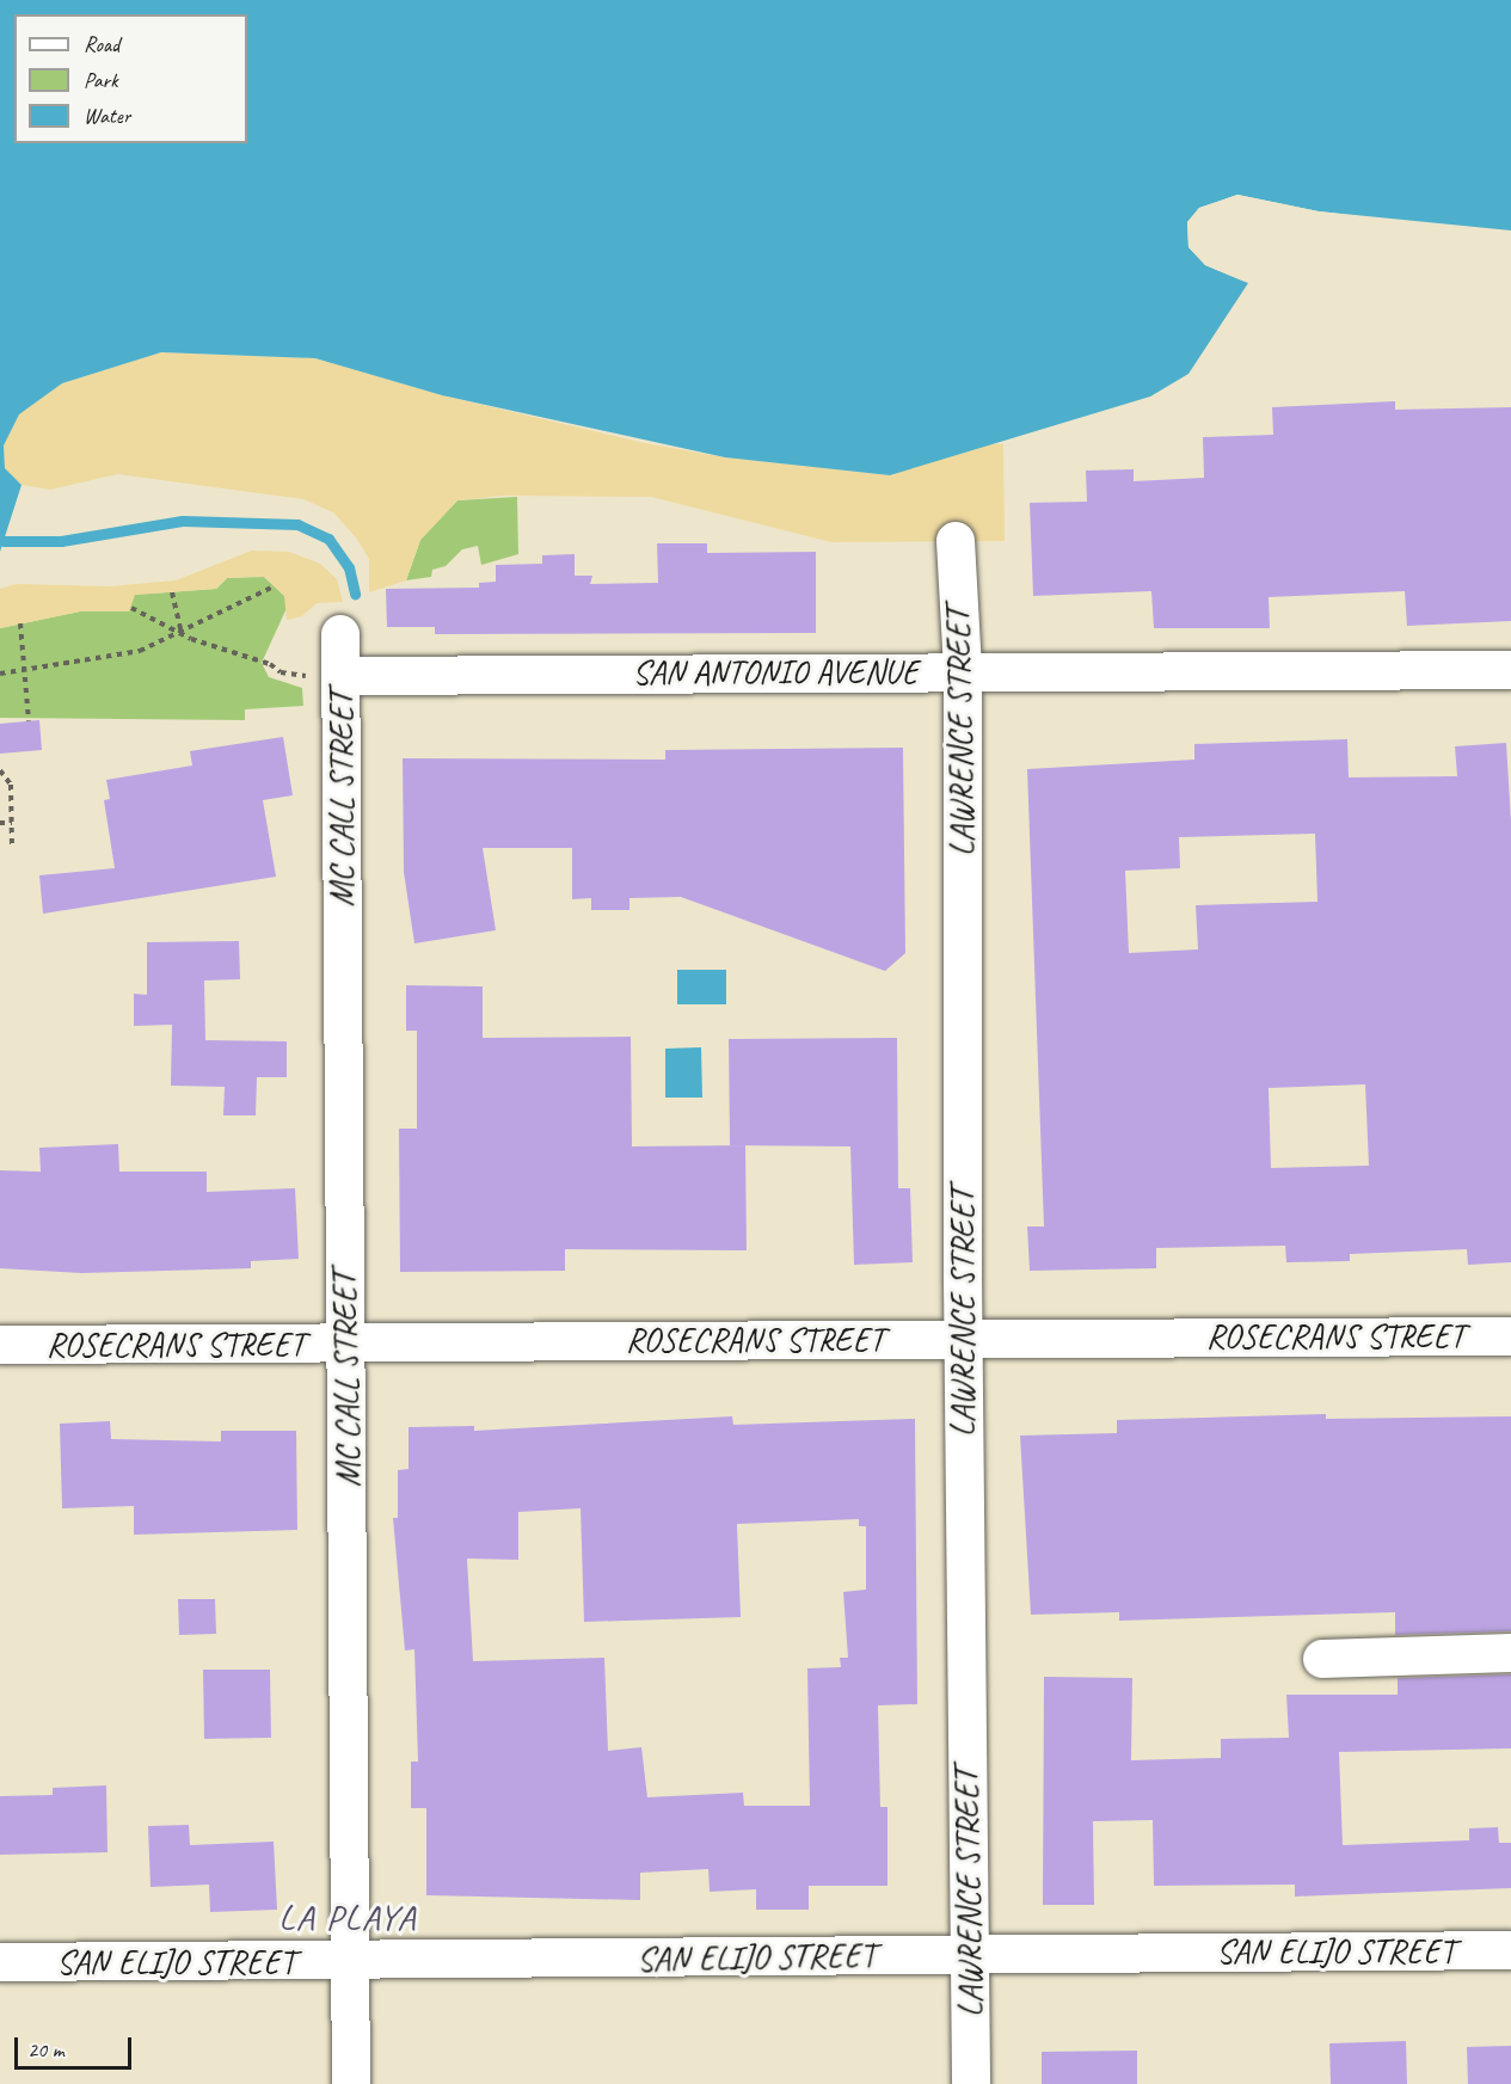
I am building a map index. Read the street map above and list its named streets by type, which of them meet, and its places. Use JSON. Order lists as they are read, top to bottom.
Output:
{
  "streets": {
    "street": [
      "SAN ANTONIO AVENUE",
      "LAWRENCE STREET",
      "MC CALL STREET",
      "ROSECRANS STREET",
      "SAN ELIJO STREET"
    ]
  },
  "crossings": [
    ["SAN ANTONIO AVENUE", "LAWRENCE STREET"],
    ["SAN ANTONIO AVENUE", "MC CALL STREET"],
    ["LAWRENCE STREET", "ROSECRANS STREET"],
    ["LAWRENCE STREET", "SAN ELIJO STREET"],
    ["MC CALL STREET", "ROSECRANS STREET"],
    ["MC CALL STREET", "SAN ELIJO STREET"]
  ],
  "districts": ["LA PLAYA"],
  "legend": ["Road", "Park", "Water"],
  "scale_bar": "20 m"
}
